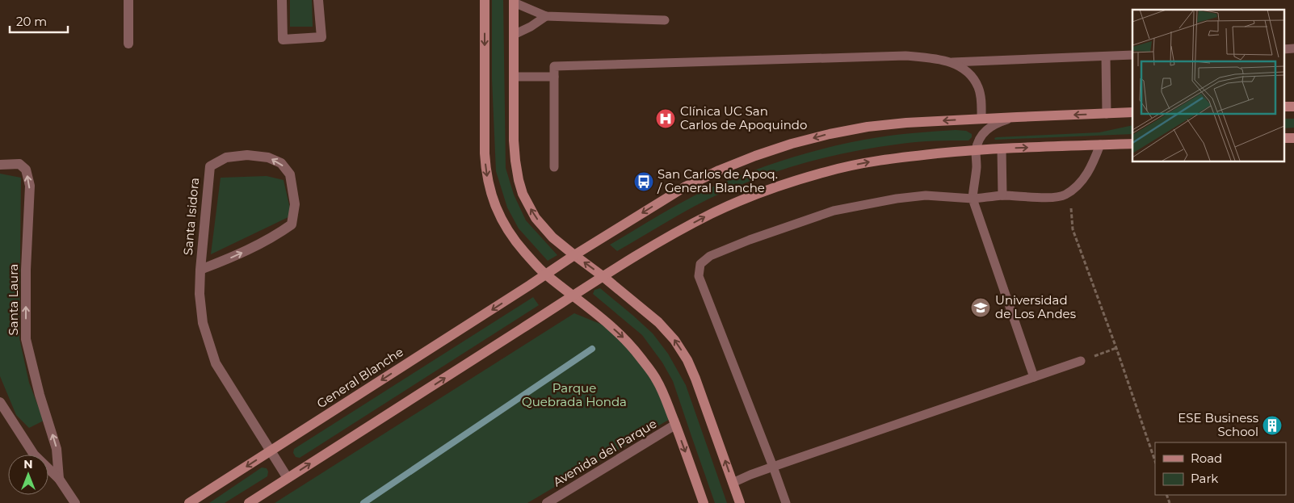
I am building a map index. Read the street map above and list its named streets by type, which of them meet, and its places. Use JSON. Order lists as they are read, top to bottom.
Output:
{
  "streets": {
    "main road": ["General Blanche"],
    "street": ["Santa Isidora", "Santa Laura", "Avenida del Parque"]
  },
  "crossings": [
    ["Santa Isidora", "General Blanche"]
  ],
  "one_way": ["Santa Laura"],
  "parks": ["Parque Quebrada Honda"],
  "places": {
    "hospital": ["Clínica UC San Carlos de Apoquindo"],
    "bus stop": ["San Carlos de Apoq. / General Blanche"],
    "school or university": ["Universidad de Los Andes"],
    "building": ["ESE Business School"]
  },
  "legend": ["Road", "Park"],
  "scale_bar": "20 m",
  "north": "top"
}
